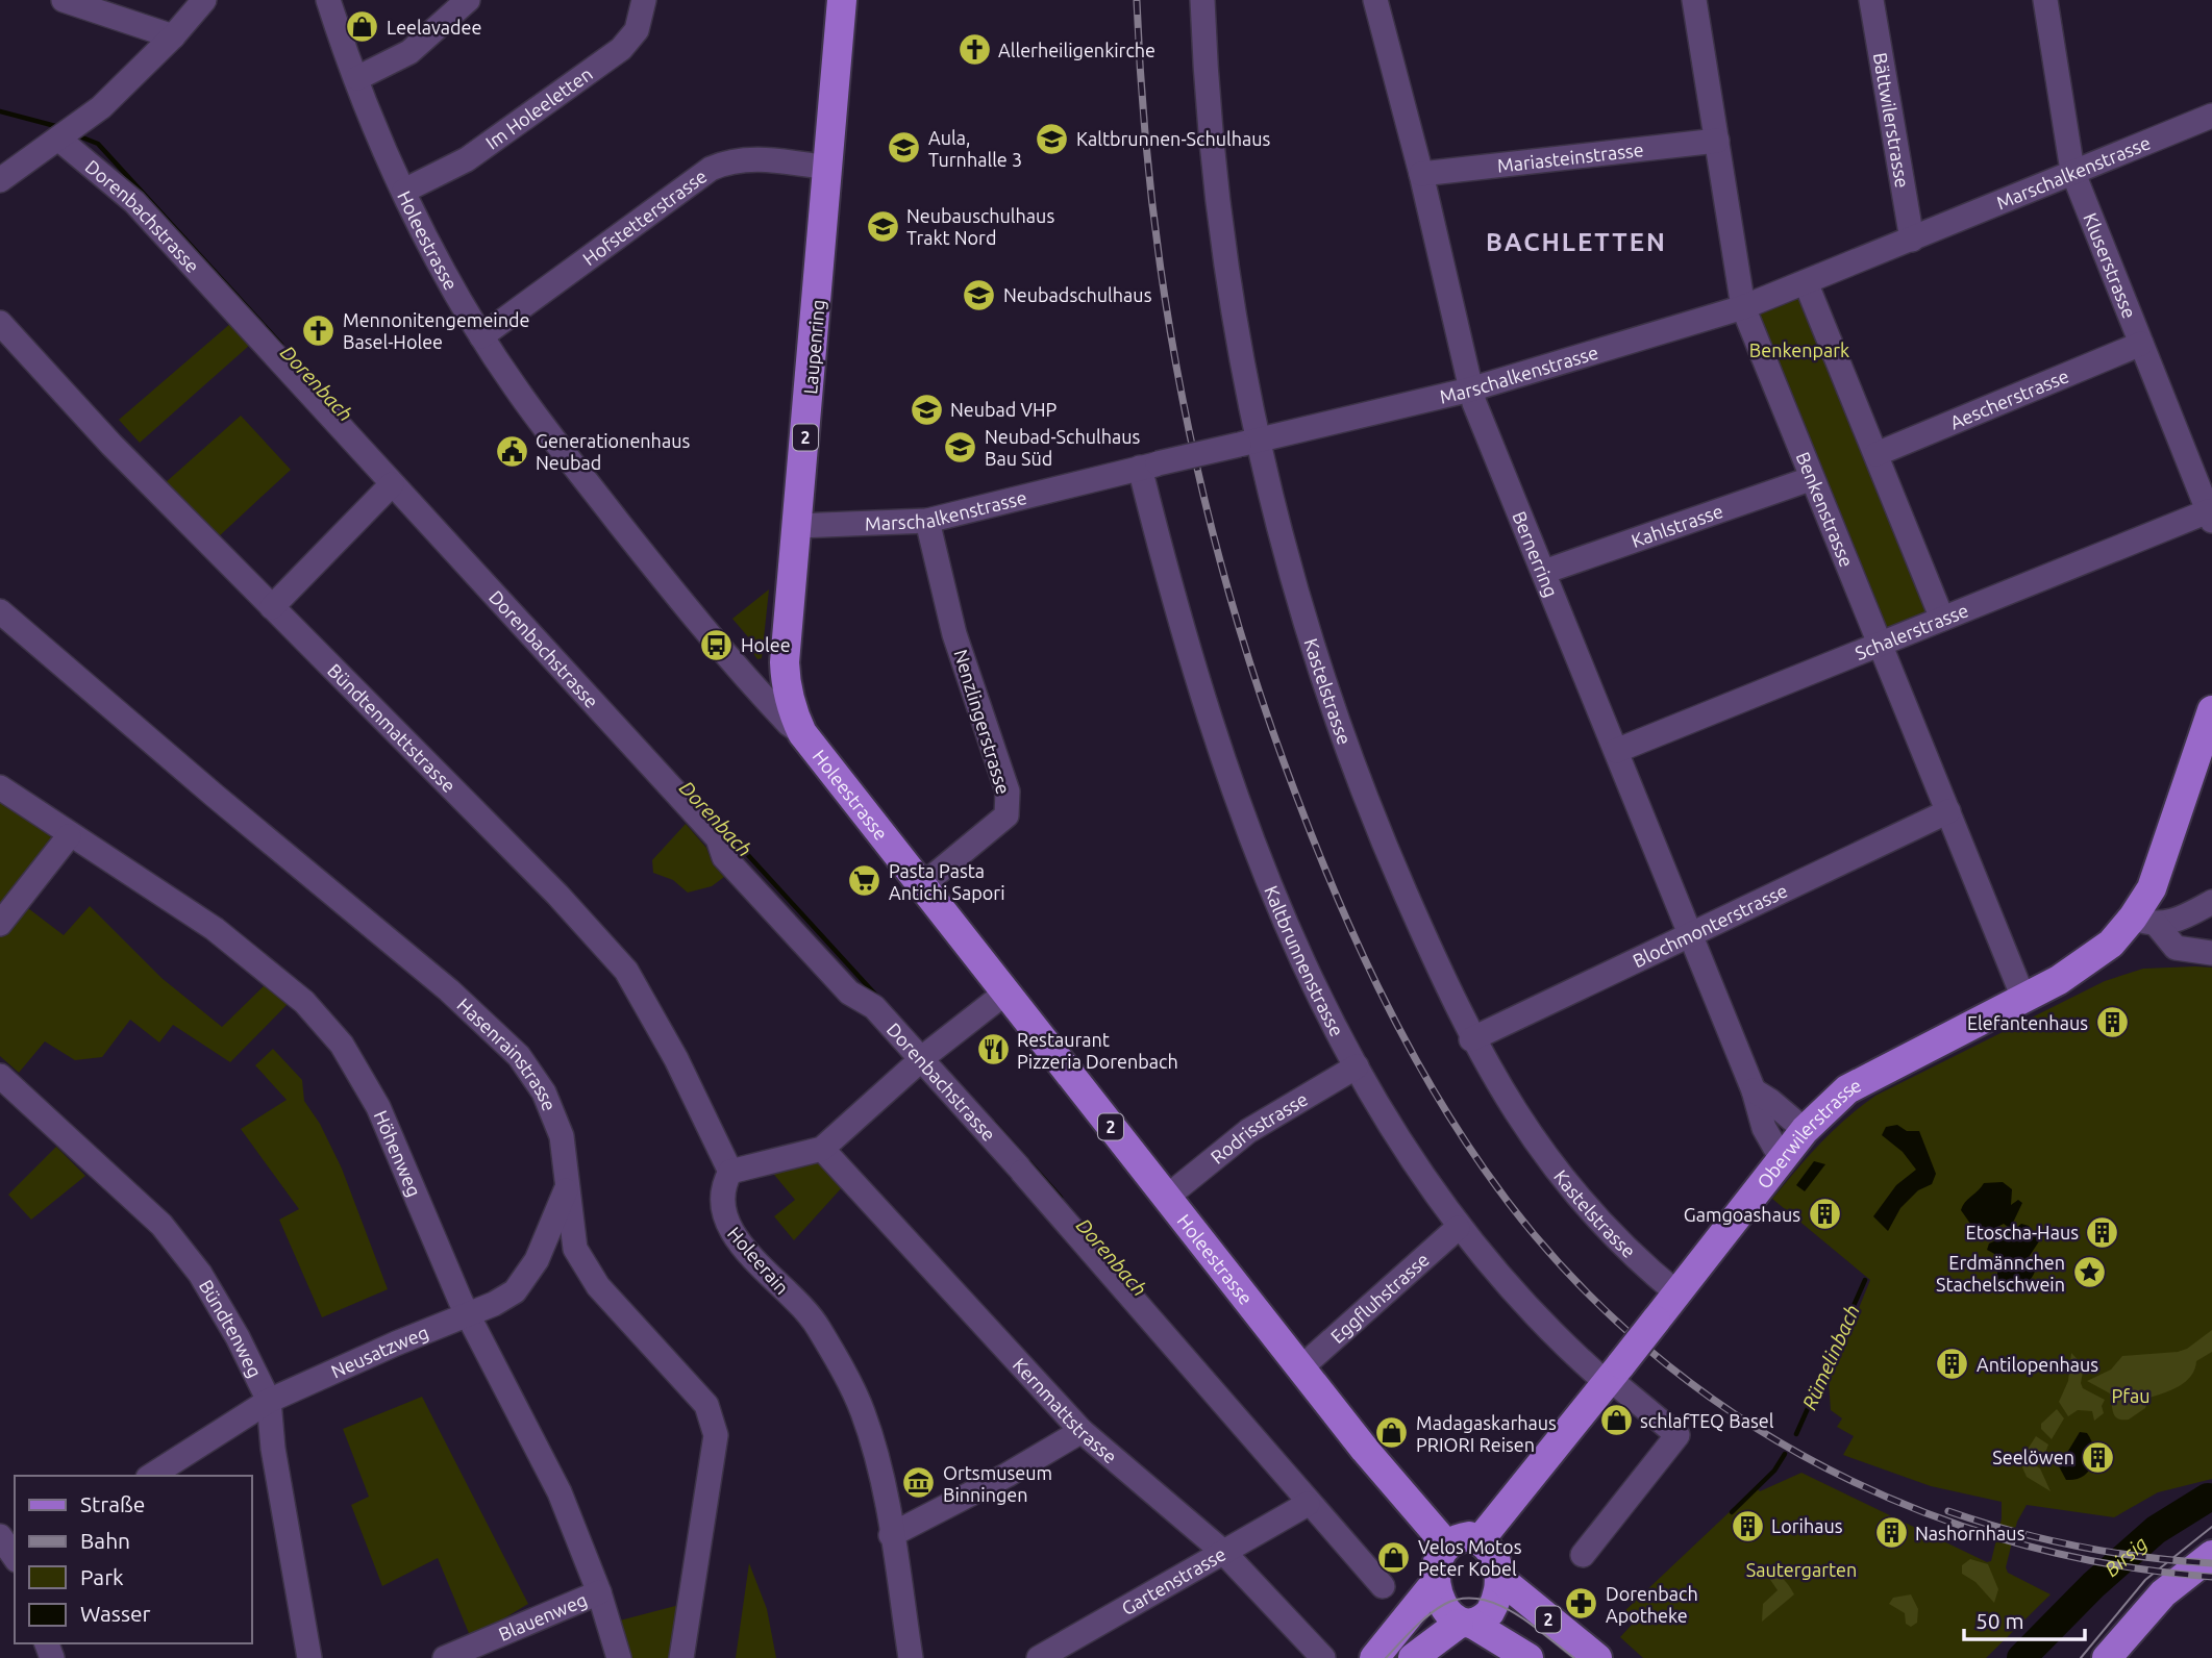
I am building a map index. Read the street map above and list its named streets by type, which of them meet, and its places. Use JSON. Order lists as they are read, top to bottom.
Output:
{
  "streets": {
    "main road": [
      "Holeestrasse",
      "Laupenring",
      "2",
      "Oberwilerstrasse"
    ],
    "street": [
      "Im Holeeletten",
      "Bättwilerstrasse",
      "Mariasteinstrasse",
      "Marschalkenstrasse",
      "Hofstetterstrasse",
      "Dorenbachstrasse",
      "Kluserstrasse",
      "Aescherstrasse",
      "Benkenstrasse",
      "Kahlstrasse",
      "Bernerring",
      "Schalerstrasse",
      "Kastelstrasse",
      "Nenzlingerstrasse",
      "Bündtenmattstrasse",
      "Blochmonterstrasse",
      "Kaltbrunnenstrasse",
      "Hasenrainstrasse",
      "Rodrisstrasse",
      "Höhenweg",
      "Holeerain",
      "Eggfluhstrasse",
      "Bündtenweg",
      "Neusatzweg",
      "Kernmattstrasse",
      "Gartenstrasse",
      "Blauenweg"
    ]
  },
  "crossings": [
    ["Im Holeeletten", "Holeestrasse"],
    ["Bättwilerstrasse", "Marschalkenstrasse"],
    ["Mariasteinstrasse", "Benkenstrasse"],
    ["Mariasteinstrasse", "Bernerring"],
    ["Marschalkenstrasse", "Kluserstrasse"],
    ["Marschalkenstrasse", "Laupenring"],
    ["Marschalkenstrasse", "Benkenstrasse"],
    ["Marschalkenstrasse", "Bernerring"],
    ["Marschalkenstrasse", "Kastelstrasse"],
    ["Marschalkenstrasse", "Nenzlingerstrasse"],
    ["Marschalkenstrasse", "Kaltbrunnenstrasse"],
    ["Hofstetterstrasse", "Holeestrasse"],
    ["Hofstetterstrasse", "Laupenring"],
    ["Dorenbachstrasse", "Gartenstrasse"],
    ["Holeestrasse", "Laupenring"],
    ["Holeestrasse", "2"],
    ["Holeestrasse", "Nenzlingerstrasse"],
    ["Holeestrasse", "Rodrisstrasse"],
    ["Holeestrasse", "Oberwilerstrasse"],
    ["Holeestrasse", "Eggfluhstrasse"],
    ["Kluserstrasse", "Aescherstrasse"],
    ["Kluserstrasse", "Schalerstrasse"],
    ["2", "Oberwilerstrasse"],
    ["Benkenstrasse", "Kahlstrasse"],
    ["Benkenstrasse", "Schalerstrasse"],
    ["Benkenstrasse", "Blochmonterstrasse"],
    ["Benkenstrasse", "Oberwilerstrasse"],
    ["Kahlstrasse", "Bernerring"],
    ["Bernerring", "Schalerstrasse"],
    ["Bernerring", "Blochmonterstrasse"],
    ["Bernerring", "Oberwilerstrasse"],
    ["Kastelstrasse", "Blochmonterstrasse"],
    ["Kastelstrasse", "Oberwilerstrasse"],
    ["Bündtenmattstrasse", "Holeerain"],
    ["Kaltbrunnenstrasse", "Rodrisstrasse"],
    ["Kaltbrunnenstrasse", "Oberwilerstrasse"],
    ["Kaltbrunnenstrasse", "Eggfluhstrasse"],
    ["Hasenrainstrasse", "Neusatzweg"],
    ["Höhenweg", "Neusatzweg"],
    ["Höhenweg", "Blauenweg"],
    ["Bündtenweg", "Neusatzweg"],
    ["Kernmattstrasse", "Gartenstrasse"]
  ],
  "districts": ["BACHLETTEN"],
  "water": ["Dorenbach", "Rümelinbach", "Birsig"],
  "parks": ["Benkenpark", "Pfau", "Sautergarten"],
  "places": {
    "shop": [
      "Leelavadee",
      "schlafTEQ Basel",
      "Madagaskarhaus PRIORI Reisen",
      "Velos Motos Peter Kobel"
    ],
    "church": ["Allerheiligenkirche", "Mennonitengemeinde Basel-Holee"],
    "school or university": [
      "Kaltbrunnen-Schulhaus",
      "Aula, Turnhalle 3",
      "Neubauschulhaus Trakt Nord",
      "Neubadschulhaus",
      "Neubad VHP",
      "Neubad-Schulhaus Bau Süd"
    ],
    "public building": ["Generationenhaus Neubad"],
    "bus stop": ["Holee"],
    "supermarket": ["Pasta Pasta Antichi Sapori"],
    "building": [
      "Elefantenhaus",
      "Gamgoashaus",
      "Etoscha-Haus",
      "Antilopenhaus",
      "Seelöwen",
      "Lorihaus",
      "Nashornhaus"
    ],
    "restaurant": ["Restaurant Pizzeria Dorenbach"],
    "place": ["Erdmännchen Stachelschwein"],
    "museum": ["Ortsmuseum Binningen"],
    "pharmacy": ["Dorenbach Apotheke"]
  },
  "legend": [
    "Straße",
    "Bahn",
    "Park",
    "Wasser"
  ],
  "scale_bar": "50 m"
}
